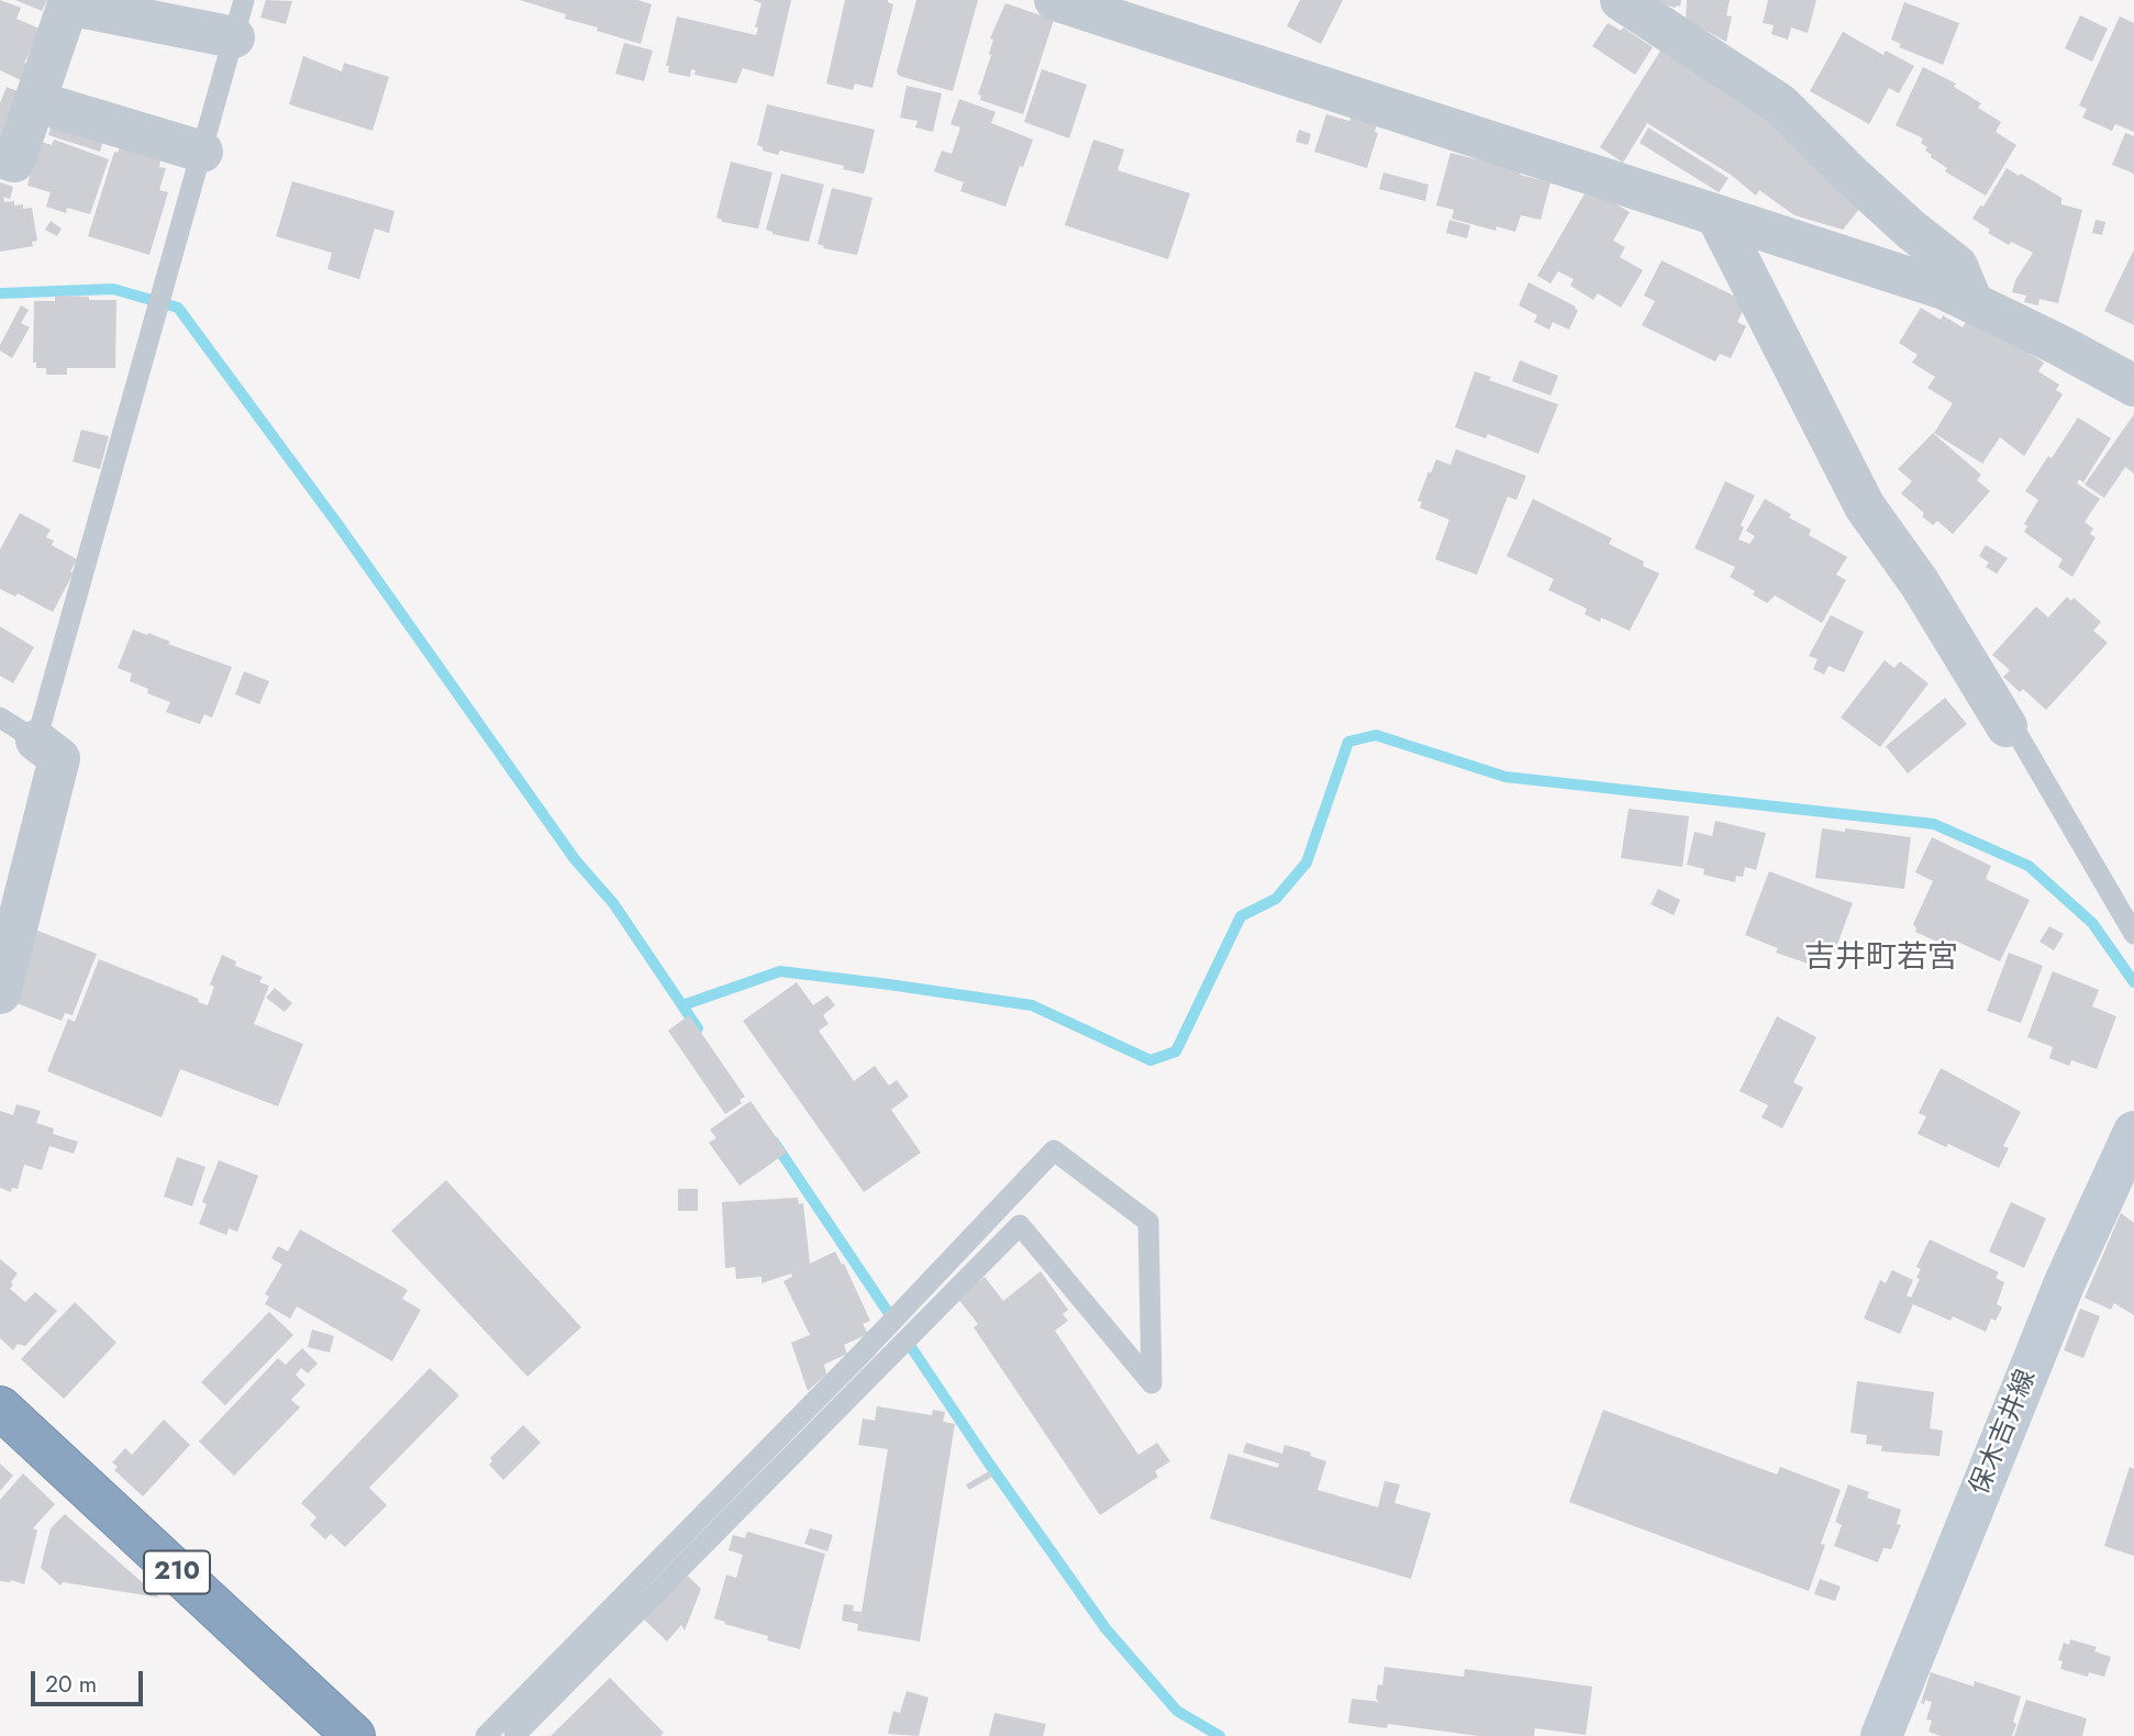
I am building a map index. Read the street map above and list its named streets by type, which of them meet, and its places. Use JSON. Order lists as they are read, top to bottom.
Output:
{
  "streets": {
    "highway": ["210"],
    "main road": ["保木吉井線"]
  },
  "districts": ["吉井町若宮"],
  "scale_bar": "20 m"
}
